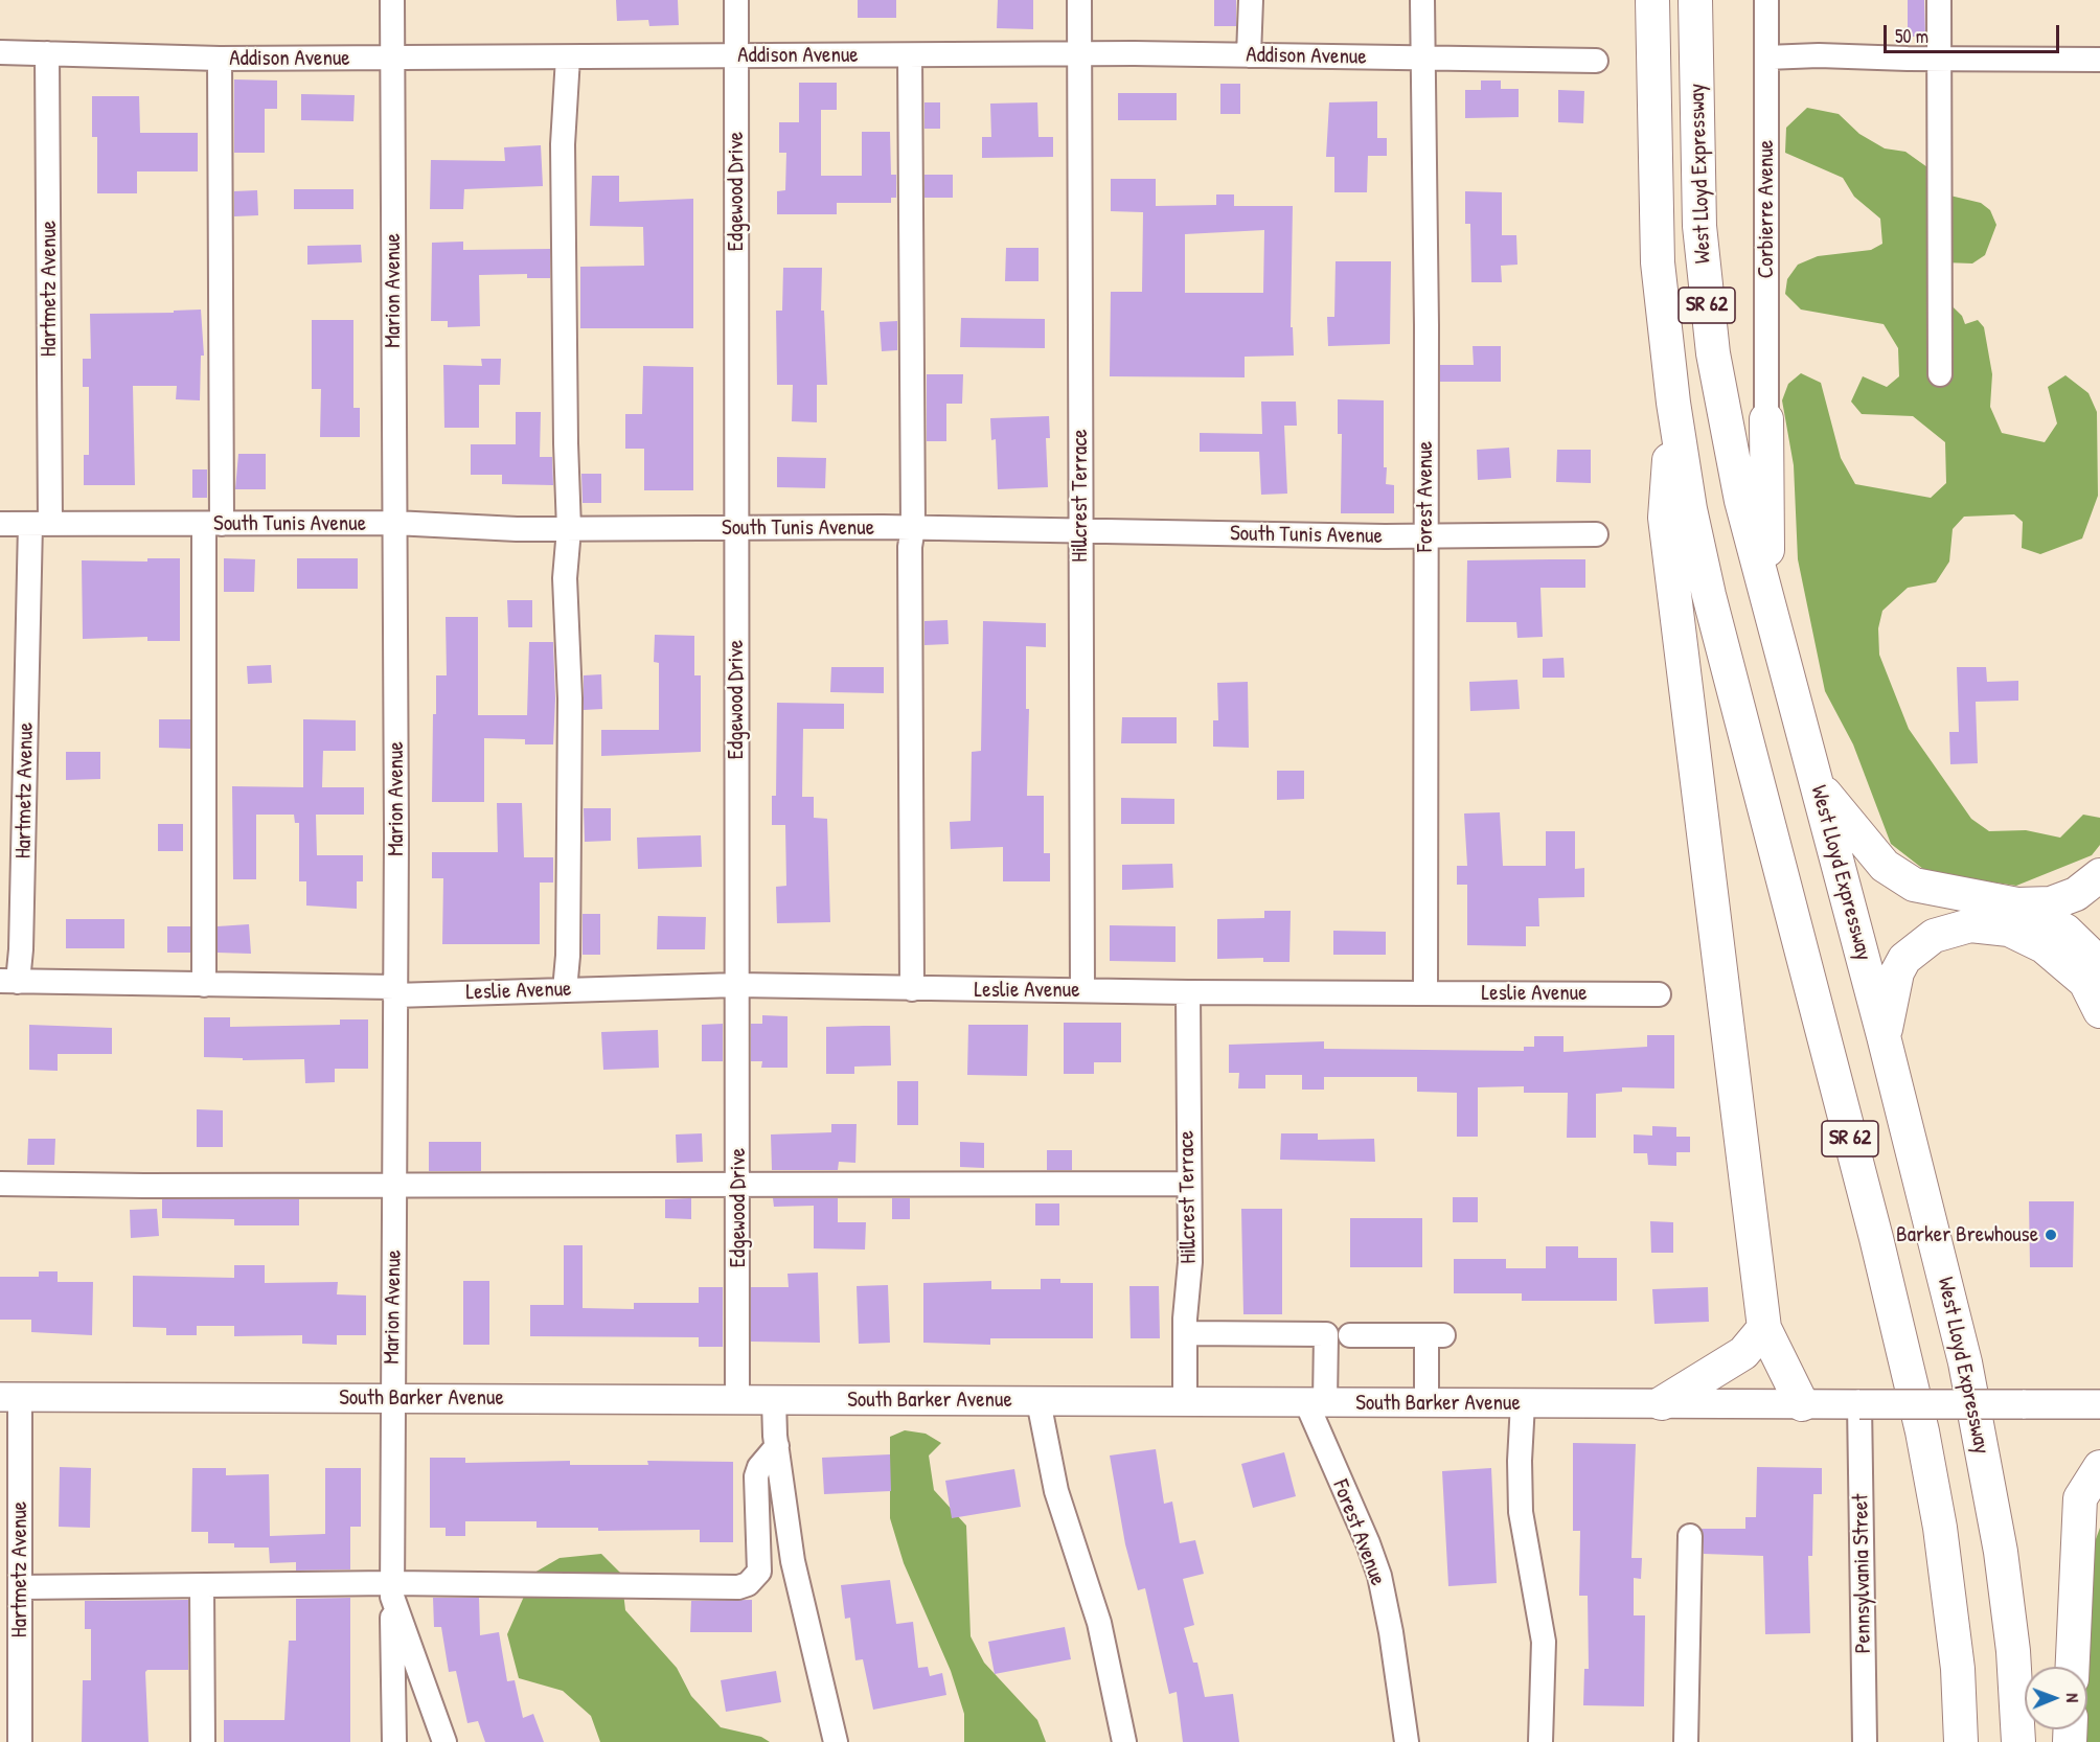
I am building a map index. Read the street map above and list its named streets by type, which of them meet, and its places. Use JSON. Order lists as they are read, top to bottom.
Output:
{
  "streets": {
    "highway": ["West Lloyd Expressway", "SR 62"],
    "main road": ["South Barker Avenue"],
    "street": [
      "Addison Avenue",
      "Edgewood Drive",
      "Corbierre Avenue",
      "Hartmetz Avenue",
      "Marion Avenue",
      "Hillcrest Terrace",
      "Forest Avenue",
      "South Tunis Avenue",
      "Leslie Avenue",
      "Pennsylvania Street"
    ]
  },
  "crossings": [
    ["Addison Avenue", "Edgewood Drive"],
    ["Addison Avenue", "Hartmetz Avenue"],
    ["Addison Avenue", "Marion Avenue"],
    ["Addison Avenue", "Hillcrest Terrace"],
    ["Addison Avenue", "Forest Avenue"],
    ["Edgewood Drive", "South Tunis Avenue"],
    ["Edgewood Drive", "Leslie Avenue"],
    ["Edgewood Drive", "South Barker Avenue"],
    ["Hartmetz Avenue", "South Tunis Avenue"],
    ["Hartmetz Avenue", "Leslie Avenue"],
    ["Hartmetz Avenue", "South Barker Avenue"],
    ["Marion Avenue", "South Tunis Avenue"],
    ["Marion Avenue", "Leslie Avenue"],
    ["Marion Avenue", "South Barker Avenue"],
    ["Hillcrest Terrace", "South Tunis Avenue"],
    ["Hillcrest Terrace", "Leslie Avenue"],
    ["Hillcrest Terrace", "South Barker Avenue"],
    ["Forest Avenue", "South Tunis Avenue"],
    ["Forest Avenue", "Leslie Avenue"],
    ["Forest Avenue", "South Barker Avenue"],
    ["South Barker Avenue", "Pennsylvania Street"]
  ],
  "places": ["Barker Brewhouse"],
  "scale_bar": "50 m",
  "north": "right"
}
